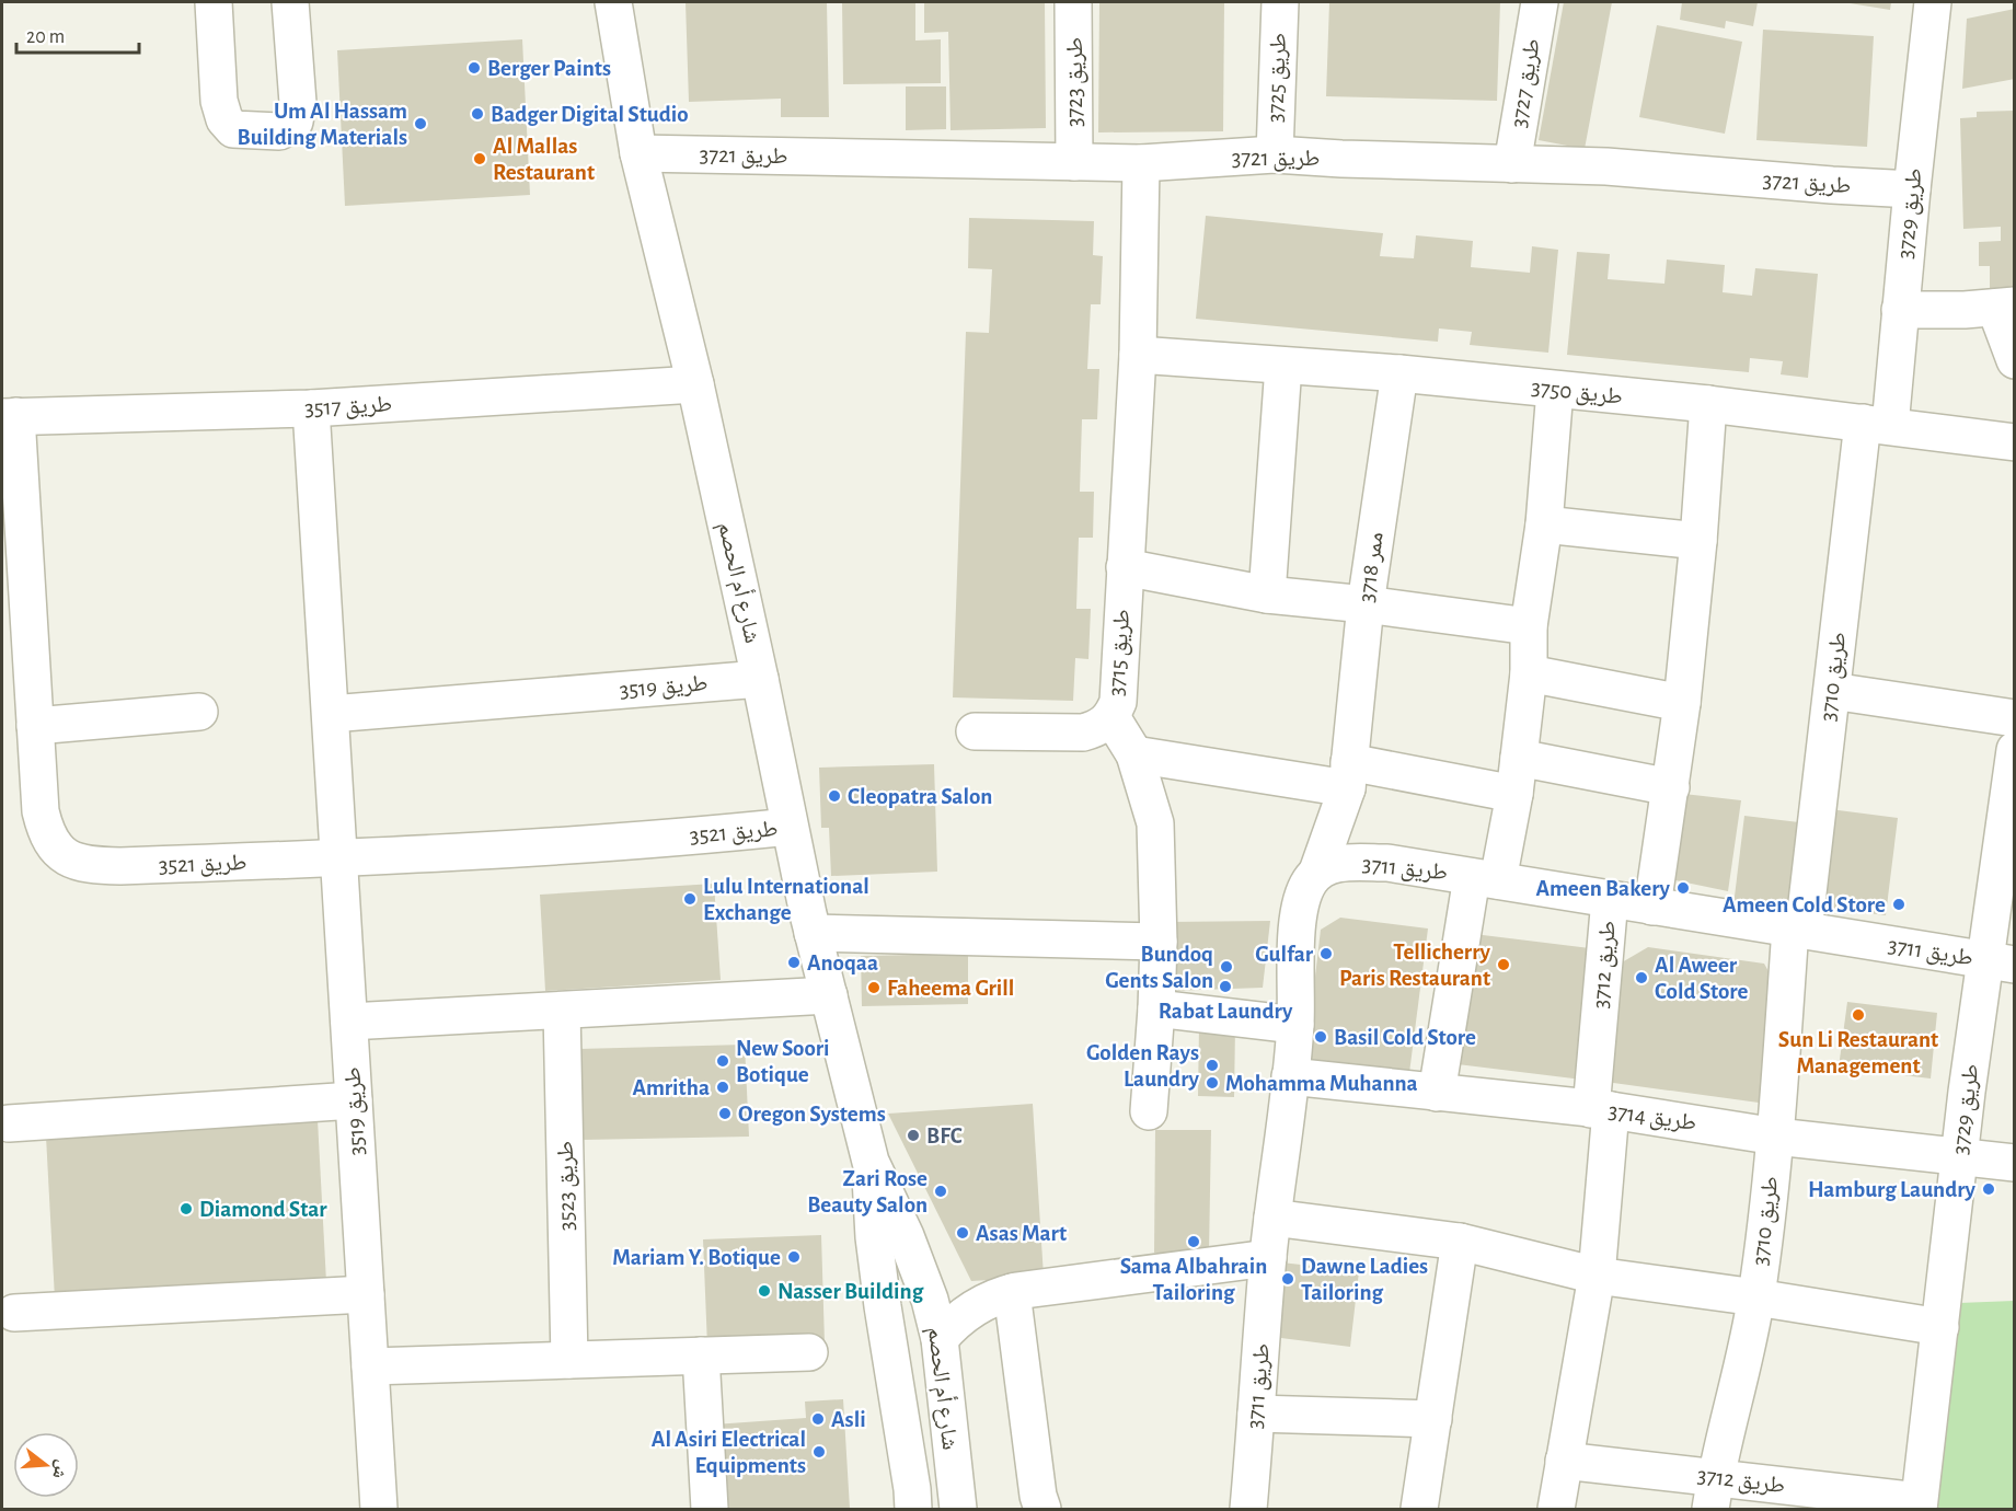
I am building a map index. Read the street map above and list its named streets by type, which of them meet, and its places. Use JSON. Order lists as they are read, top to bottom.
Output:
{
  "streets": {
    "street": [
      "طريق 3725",
      "طريق 3723",
      "طريق 3727",
      "طريق 3721",
      "طريق 3729",
      "طريق 3750",
      "طريق 3517",
      "ممر 3718",
      "شارع أم الحصم",
      "طريق 3715",
      "طريق 3710",
      "طريق 3519",
      "طريق 3521",
      "طريق 3711",
      "طريق 3712",
      "طريق 3714",
      "طريق 3523"
    ]
  },
  "crossings": [
    ["طريق 3725", "طريق 3721"],
    ["طريق 3723", "طريق 3721"],
    ["طريق 3727", "طريق 3721"],
    ["طريق 3721", "طريق 3729"],
    ["طريق 3721", "شارع أم الحصم"],
    ["طريق 3721", "طريق 3715"],
    ["طريق 3729", "طريق 3750"],
    ["طريق 3729", "طريق 3710"],
    ["طريق 3729", "طريق 3711"],
    ["طريق 3729", "طريق 3712"],
    ["طريق 3729", "طريق 3714"],
    ["طريق 3750", "ممر 3718"],
    ["طريق 3750", "طريق 3715"],
    ["طريق 3750", "طريق 3710"],
    ["طريق 3517", "شارع أم الحصم"],
    ["طريق 3517", "طريق 3519"],
    ["طريق 3517", "طريق 3521"],
    ["ممر 3718", "طريق 3711"],
    ["شارع أم الحصم", "طريق 3519"],
    ["شارع أم الحصم", "طريق 3521"],
    ["طريق 3710", "طريق 3711"],
    ["طريق 3710", "طريق 3712"],
    ["طريق 3710", "طريق 3714"],
    ["طريق 3519", "طريق 3521"],
    ["طريق 3711", "طريق 3712"],
    ["طريق 3711", "طريق 3714"],
    ["طريق 3712", "طريق 3714"]
  ],
  "places": [
    "Berger Paints",
    "Badger Digital Studio",
    "Um Al Hassam Building Materials",
    "Al Mallas Restaurant",
    "Cleopatra Salon",
    "Ameen Bakery",
    "Lulu International Exchange",
    "Ameen Cold Store",
    "Gulfar",
    "Anoqaa",
    "Tellicherry Paris Restaurant",
    "Bundoq Gents Salon",
    "Al Aweer Cold Store",
    "Rabat Laundry",
    "Faheema Grill",
    "Sun Li Restaurant Management",
    "Basil Cold Store",
    "New Soori Botique",
    "Golden Rays Laundry",
    "Mohamma Muhanna",
    "Amritha",
    "Oregon Systems",
    "BFC",
    "Hamburg Laundry",
    "Zari Rose Beauty Salon",
    "Diamond Star",
    "Asas Mart",
    "Sama Albahrain Tailoring",
    "Mariam Y. Botique",
    "Dawne Ladies Tailoring",
    "Nasser Building",
    "Asli",
    "Al Asiri Electrical Equipments"
  ],
  "scale_bar": "20 m",
  "north": "right"
}
